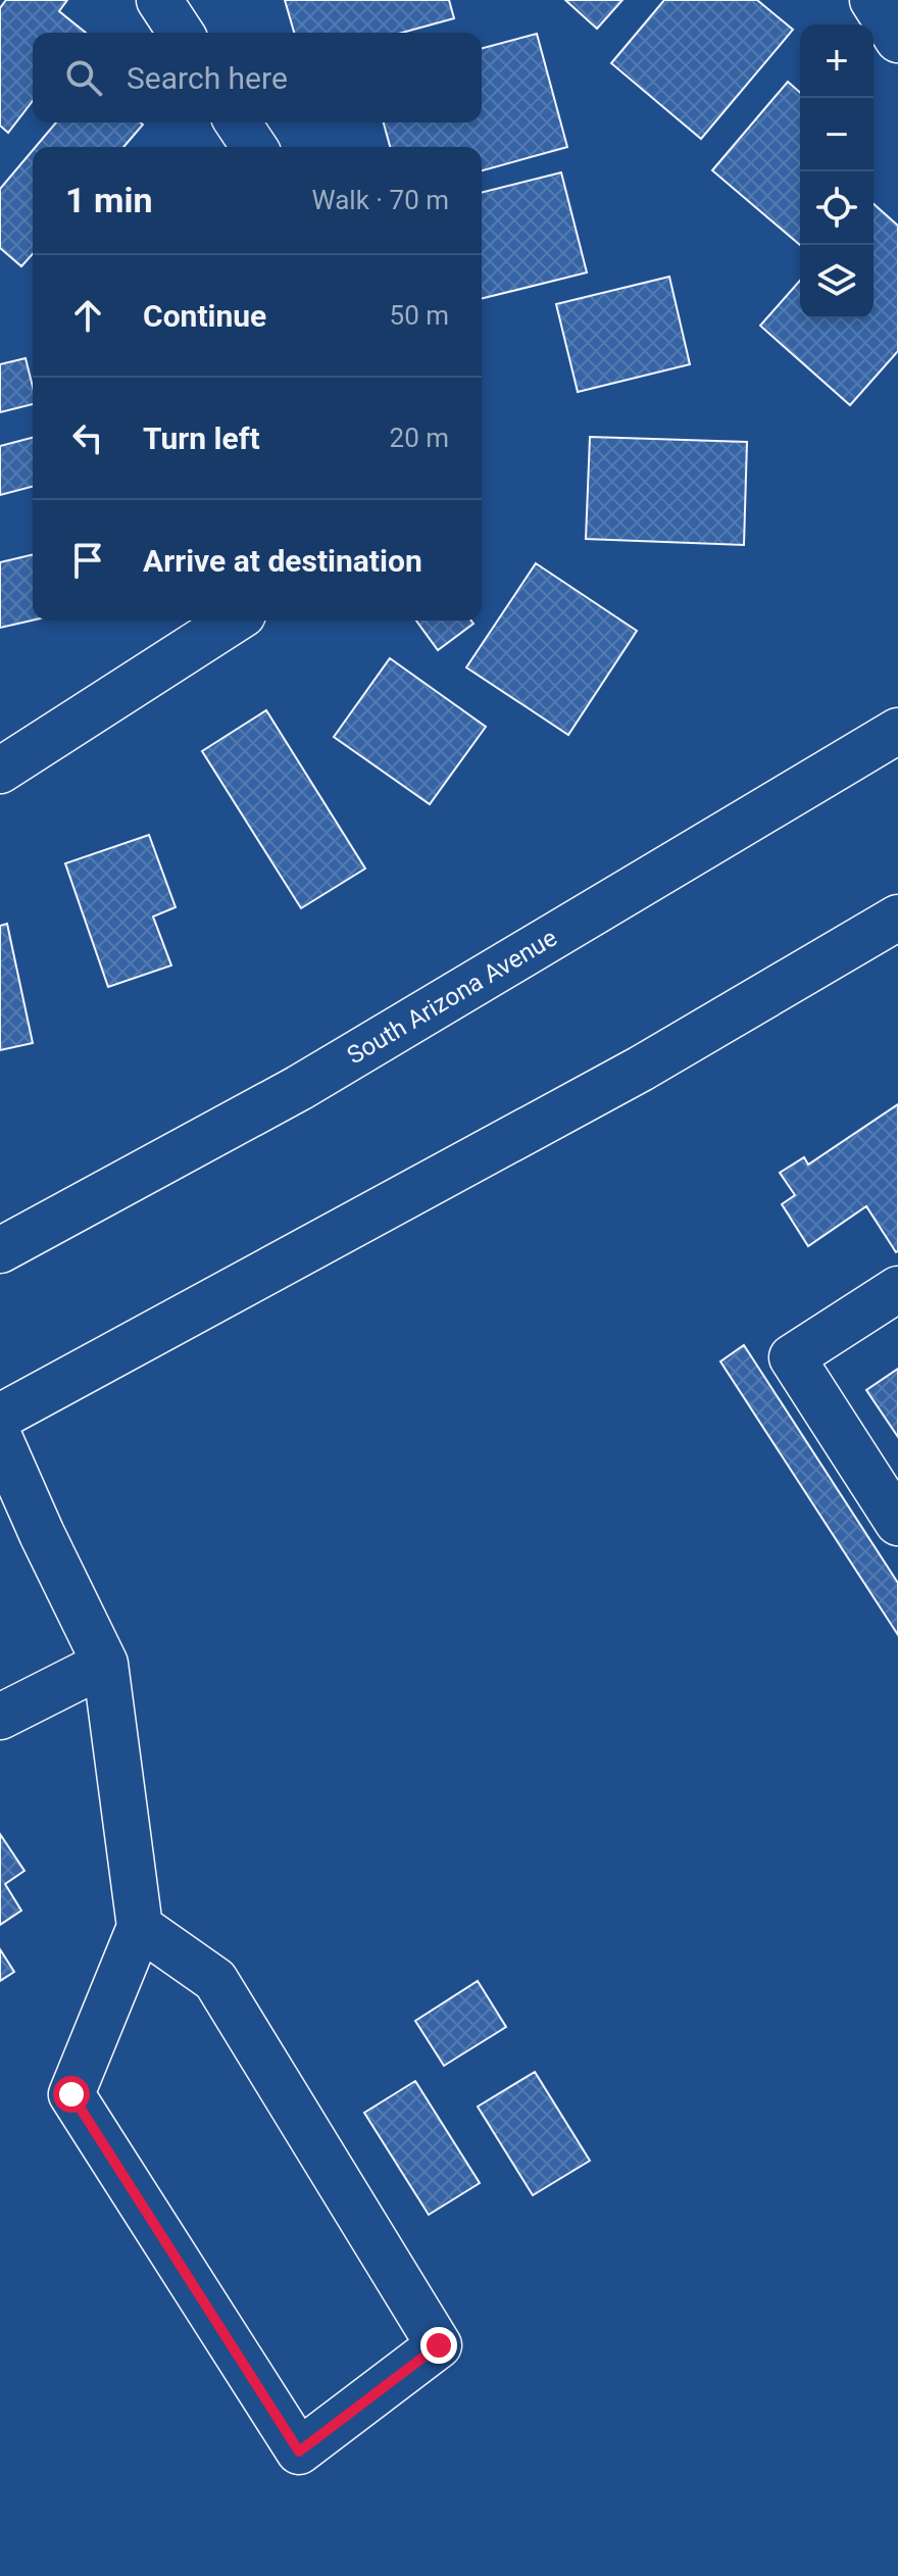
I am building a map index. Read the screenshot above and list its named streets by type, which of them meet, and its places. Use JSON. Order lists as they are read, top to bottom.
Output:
{
  "streets": {
    "main road": ["South Arizona Avenue"]
  },
  "page": {
    "map_buttons": ["+", "−"],
    "search": "Search here",
    "heading": ["1 min", "Walk · 70 m"],
    "list": [
      ["Continue", "50 m"],
      ["Turn left", "20 m"],
      "Arrive at destination"
    ]
  }
}
